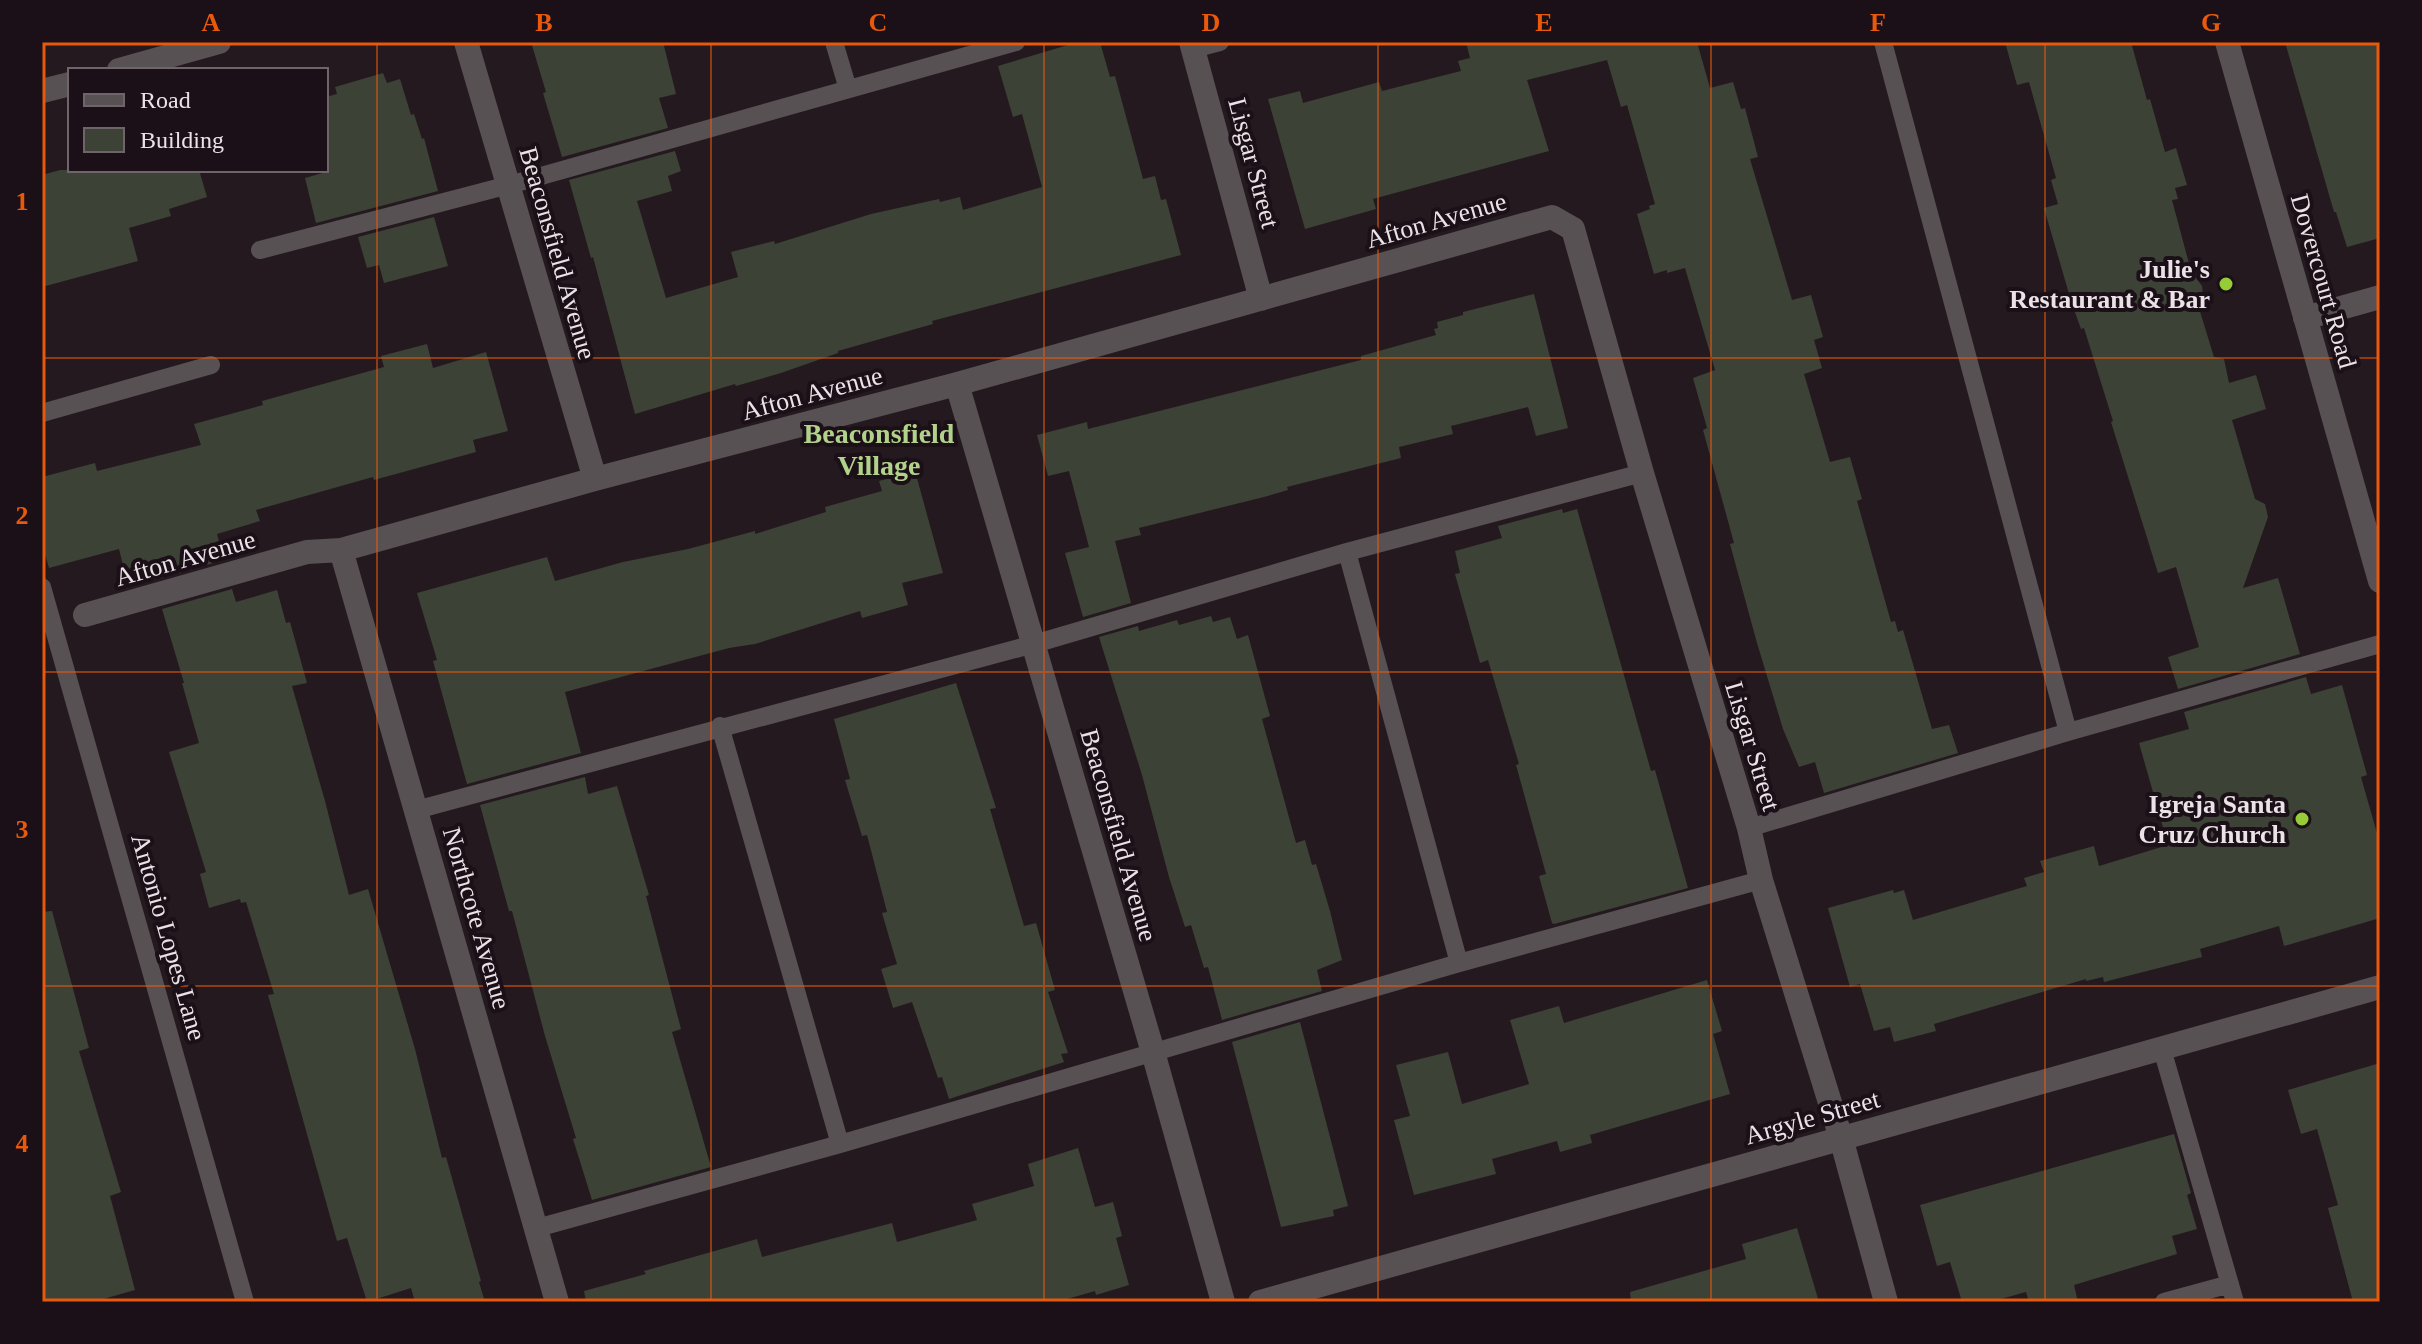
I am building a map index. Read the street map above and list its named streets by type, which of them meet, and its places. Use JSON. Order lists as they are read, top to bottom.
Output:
{
  "streets": {
    "street": [
      "Lisgar Street",
      "Afton Avenue",
      "Beaconsfield Avenue",
      "Dovercourt Road",
      "Northcote Avenue",
      "Argyle Street"
    ],
    "lane": ["Antonio Lopes Lane"]
  },
  "crossings": [
    ["Lisgar Street", "Afton Avenue"],
    ["Lisgar Street", "Argyle Street"],
    ["Afton Avenue", "Beaconsfield Avenue"],
    ["Afton Avenue", "Northcote Avenue"]
  ],
  "districts": ["Beaconsfield Village"],
  "places": ["Julie's Restaurant & Bar", "Igreja Santa Cruz Church"],
  "legend": ["Road", "Building"],
  "grid": {
    "columns": [
      "A",
      "B",
      "C",
      "D",
      "E",
      "F",
      "G"
    ],
    "rows": [
      "1",
      "2",
      "3",
      "4"
    ]
  }
}
